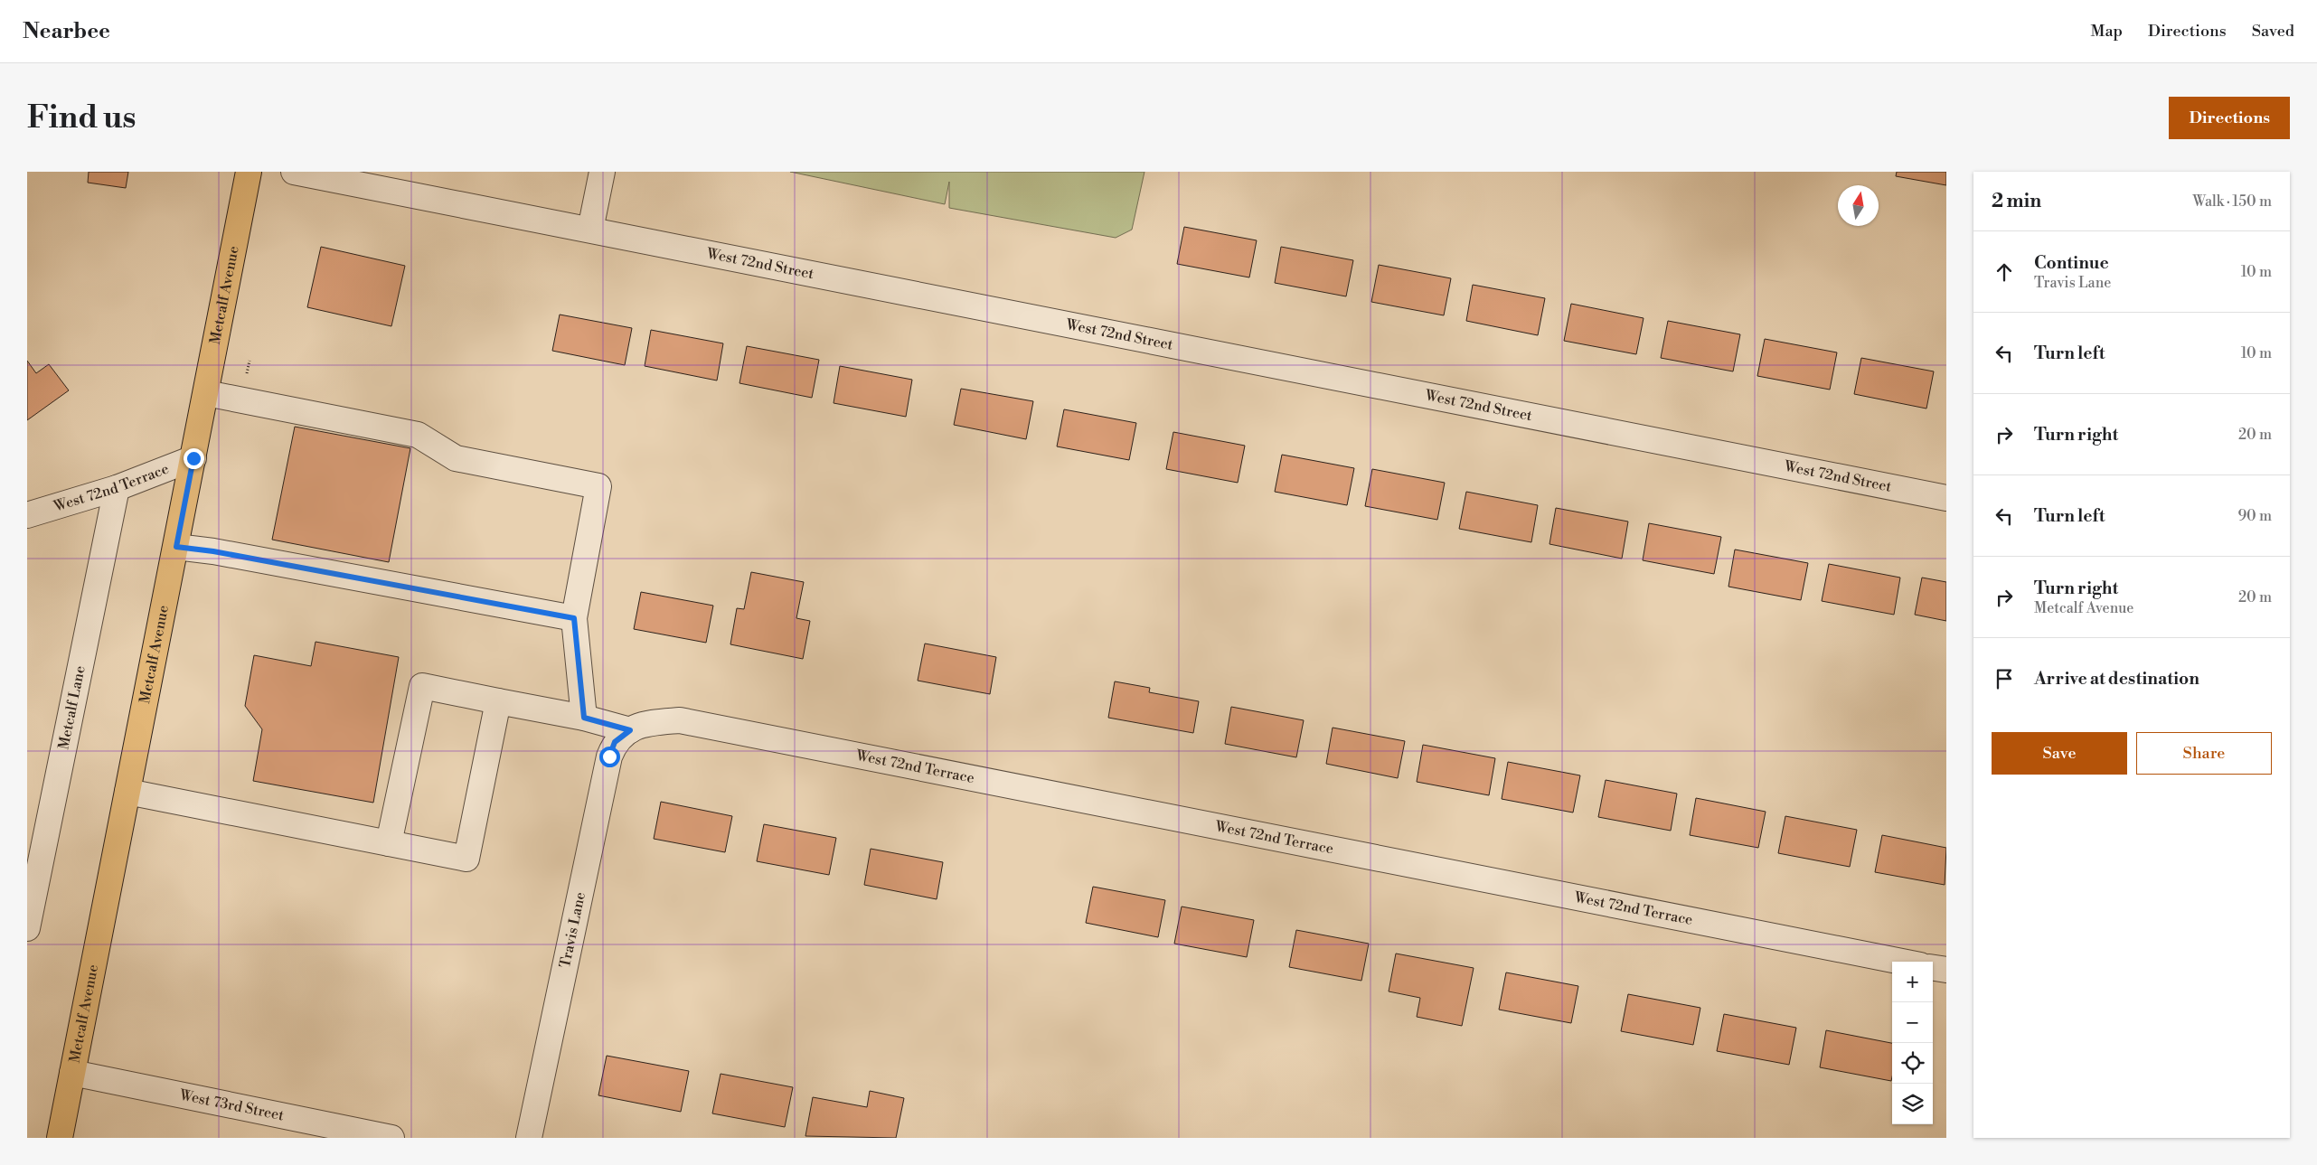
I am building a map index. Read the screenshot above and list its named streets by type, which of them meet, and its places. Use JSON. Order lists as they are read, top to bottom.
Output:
{
  "streets": {
    "main road": ["Metcalf Avenue"],
    "street": [
      "West 72nd Street",
      "West 72nd Terrace",
      "Metcalf Lane",
      "Travis Lane",
      "West 73rd Street"
    ]
  },
  "crossings": [
    ["Metcalf Avenue", "West 72nd Terrace"],
    ["Metcalf Avenue", "West 73rd Street"],
    ["West 72nd Terrace", "Metcalf Lane"],
    ["West 72nd Terrace", "Travis Lane"]
  ],
  "north": "top",
  "page": {
    "header": "Nearbee",
    "nav": ["Map", "Directions", "Saved"],
    "buttons": [
      "Directions",
      ["Save", "Share"]
    ],
    "title": "Find us",
    "heading": ["2 min", "Walk · 150 m"],
    "list": [
      ["Continue", "Travis Lane", "10 m"],
      ["Turn left", "10 m"],
      ["Turn right", "20 m"],
      ["Turn left", "90 m"],
      ["Turn right", "Metcalf Avenue", "20 m"],
      "Arrive at destination"
    ],
    "map_buttons": ["+", "−"]
  }
}
